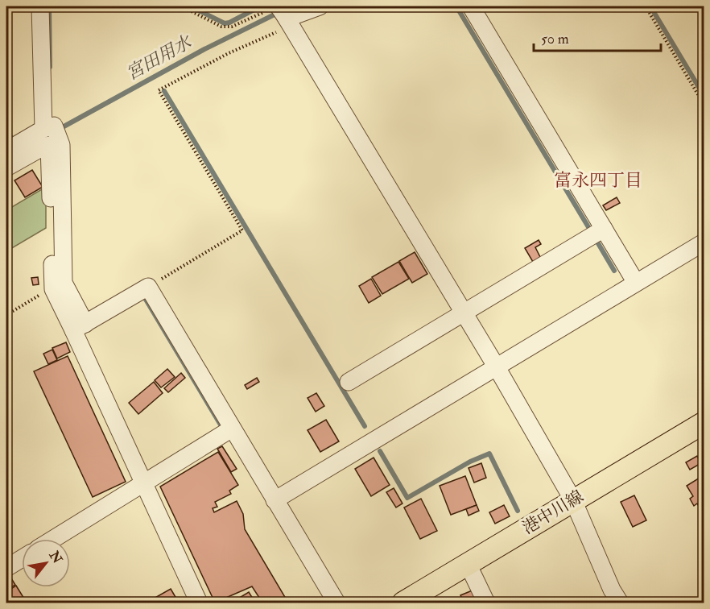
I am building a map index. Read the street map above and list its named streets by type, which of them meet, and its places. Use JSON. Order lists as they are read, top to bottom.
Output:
{
  "streets": {
    "main road": ["港中川線"]
  },
  "districts": ["富永四丁目"],
  "water": ["宮田用水"],
  "scale_bar": "50 m",
  "north": "top right"
}
